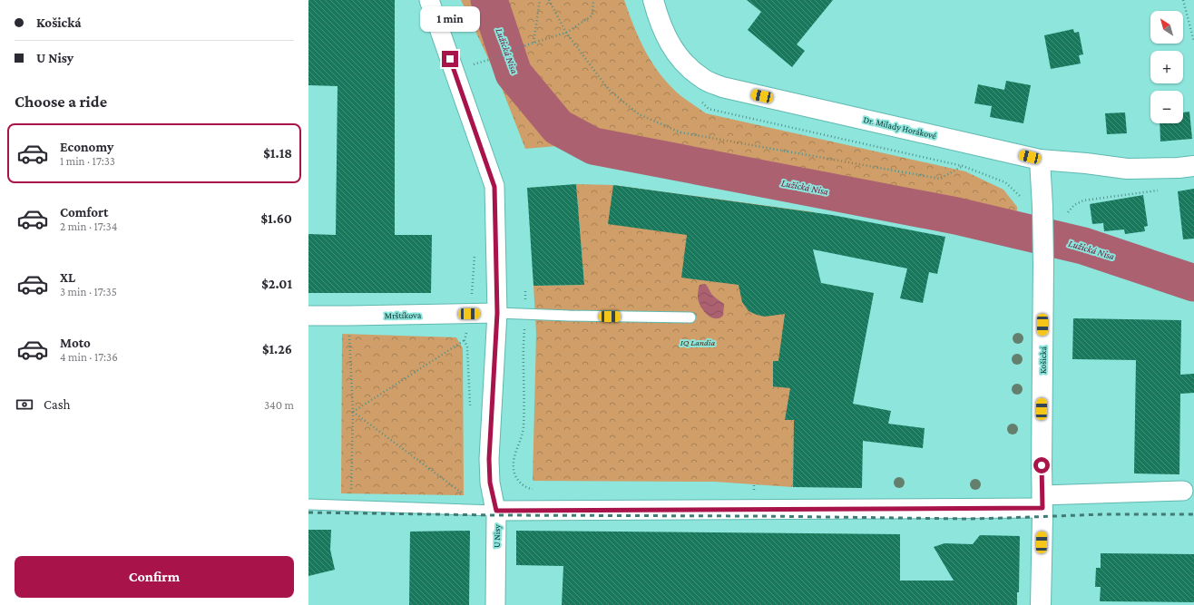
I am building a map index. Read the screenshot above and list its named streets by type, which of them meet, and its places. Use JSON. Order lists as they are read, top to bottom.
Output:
{
  "streets": {
    "street": [
      "Dr. Milady Horákové",
      "Mrštíkova",
      "Košická",
      "U Nisy"
    ]
  },
  "crossings": [
    ["Dr. Milady Horákové", "Košická"],
    ["Mrštíkova", "U Nisy"]
  ],
  "water": ["Lužická Nisa"],
  "parks": ["IQ Landia"],
  "north": "top left",
  "page": {
    "banner": ["Košická", "U Nisy"],
    "bubble": "1 min",
    "map_buttons": ["+", "−"],
    "heading": "Choose a ride",
    "list": [
      {
        "name": "Economy",
        "note": "1 min · 17:33",
        "value": "$1.18"
      },
      {
        "name": "Comfort",
        "note": "2 min · 17:34",
        "value": "$1.60"
      },
      {
        "name": "XL",
        "note": "3 min · 17:35",
        "value": "$2.01"
      },
      {
        "name": "Moto",
        "note": "4 min · 17:36",
        "value": "$1.26"
      }
    ],
    "pay": ["Cash", "340 m"],
    "buttons": "Confirm"
  }
}
